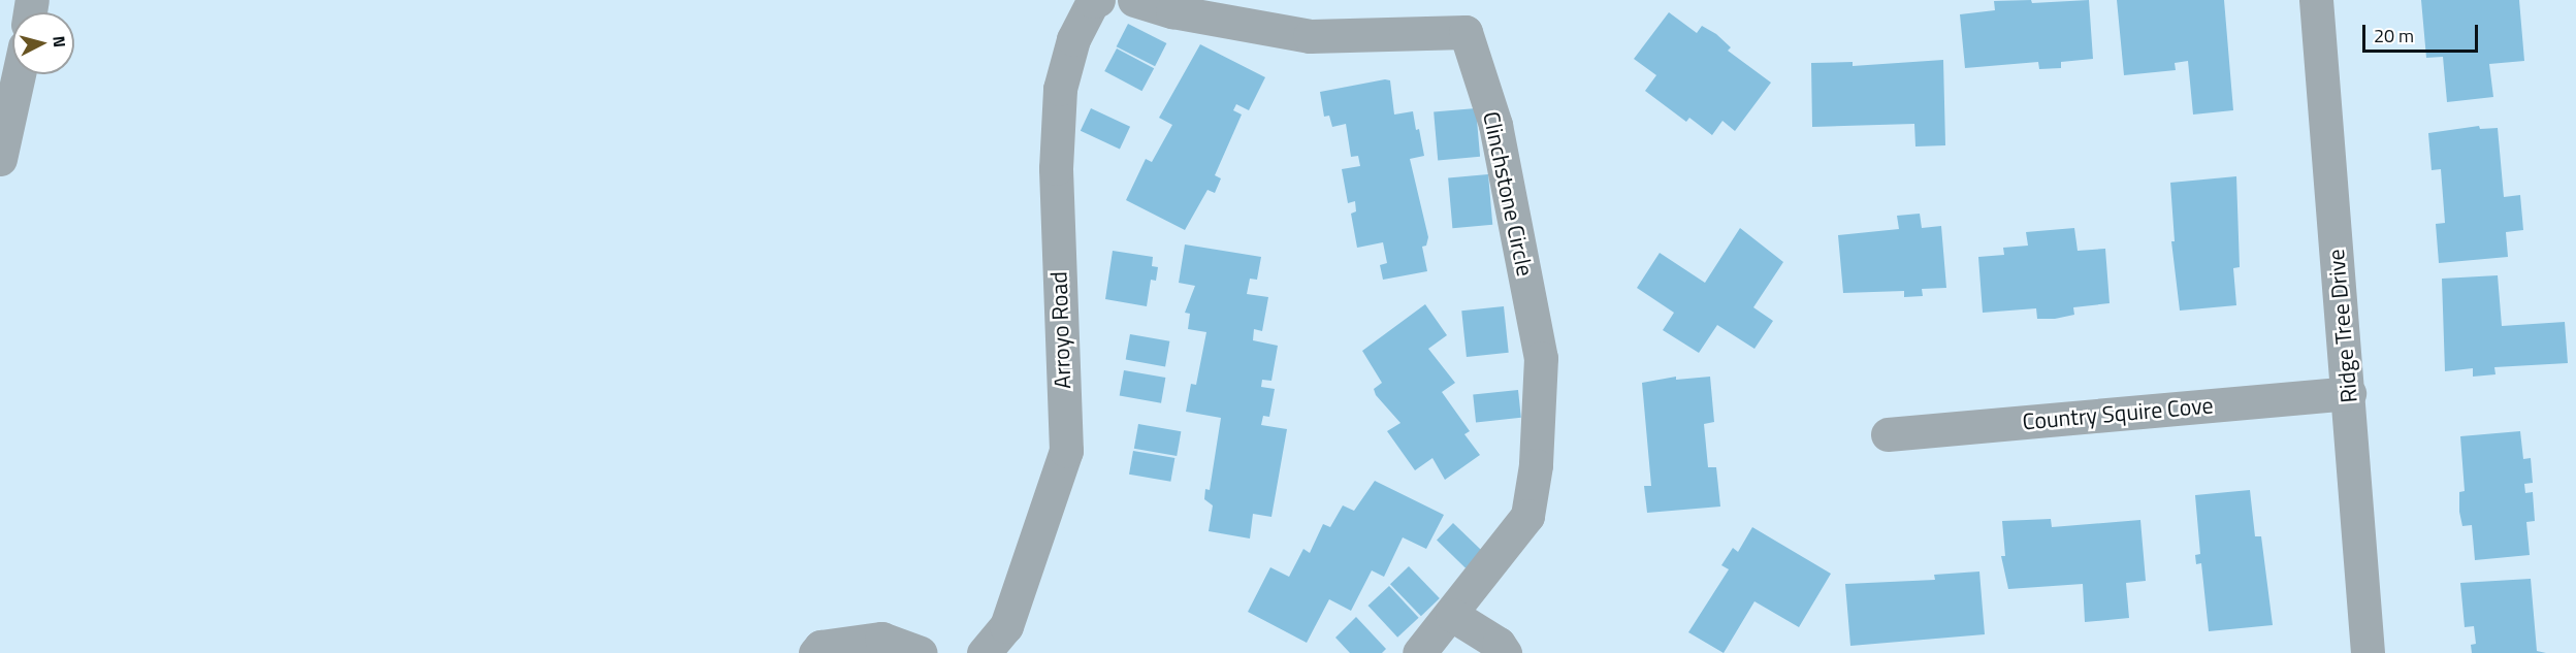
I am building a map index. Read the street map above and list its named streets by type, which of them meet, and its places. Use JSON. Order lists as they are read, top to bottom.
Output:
{
  "streets": {
    "street": [
      "Clinchstone Circle",
      "Ridge Tree Drive",
      "Arroyo Road",
      "Country Squire Cove"
    ]
  },
  "crossings": [
    ["Ridge Tree Drive", "Country Squire Cove"]
  ],
  "scale_bar": "20 m",
  "north": "right"
}
